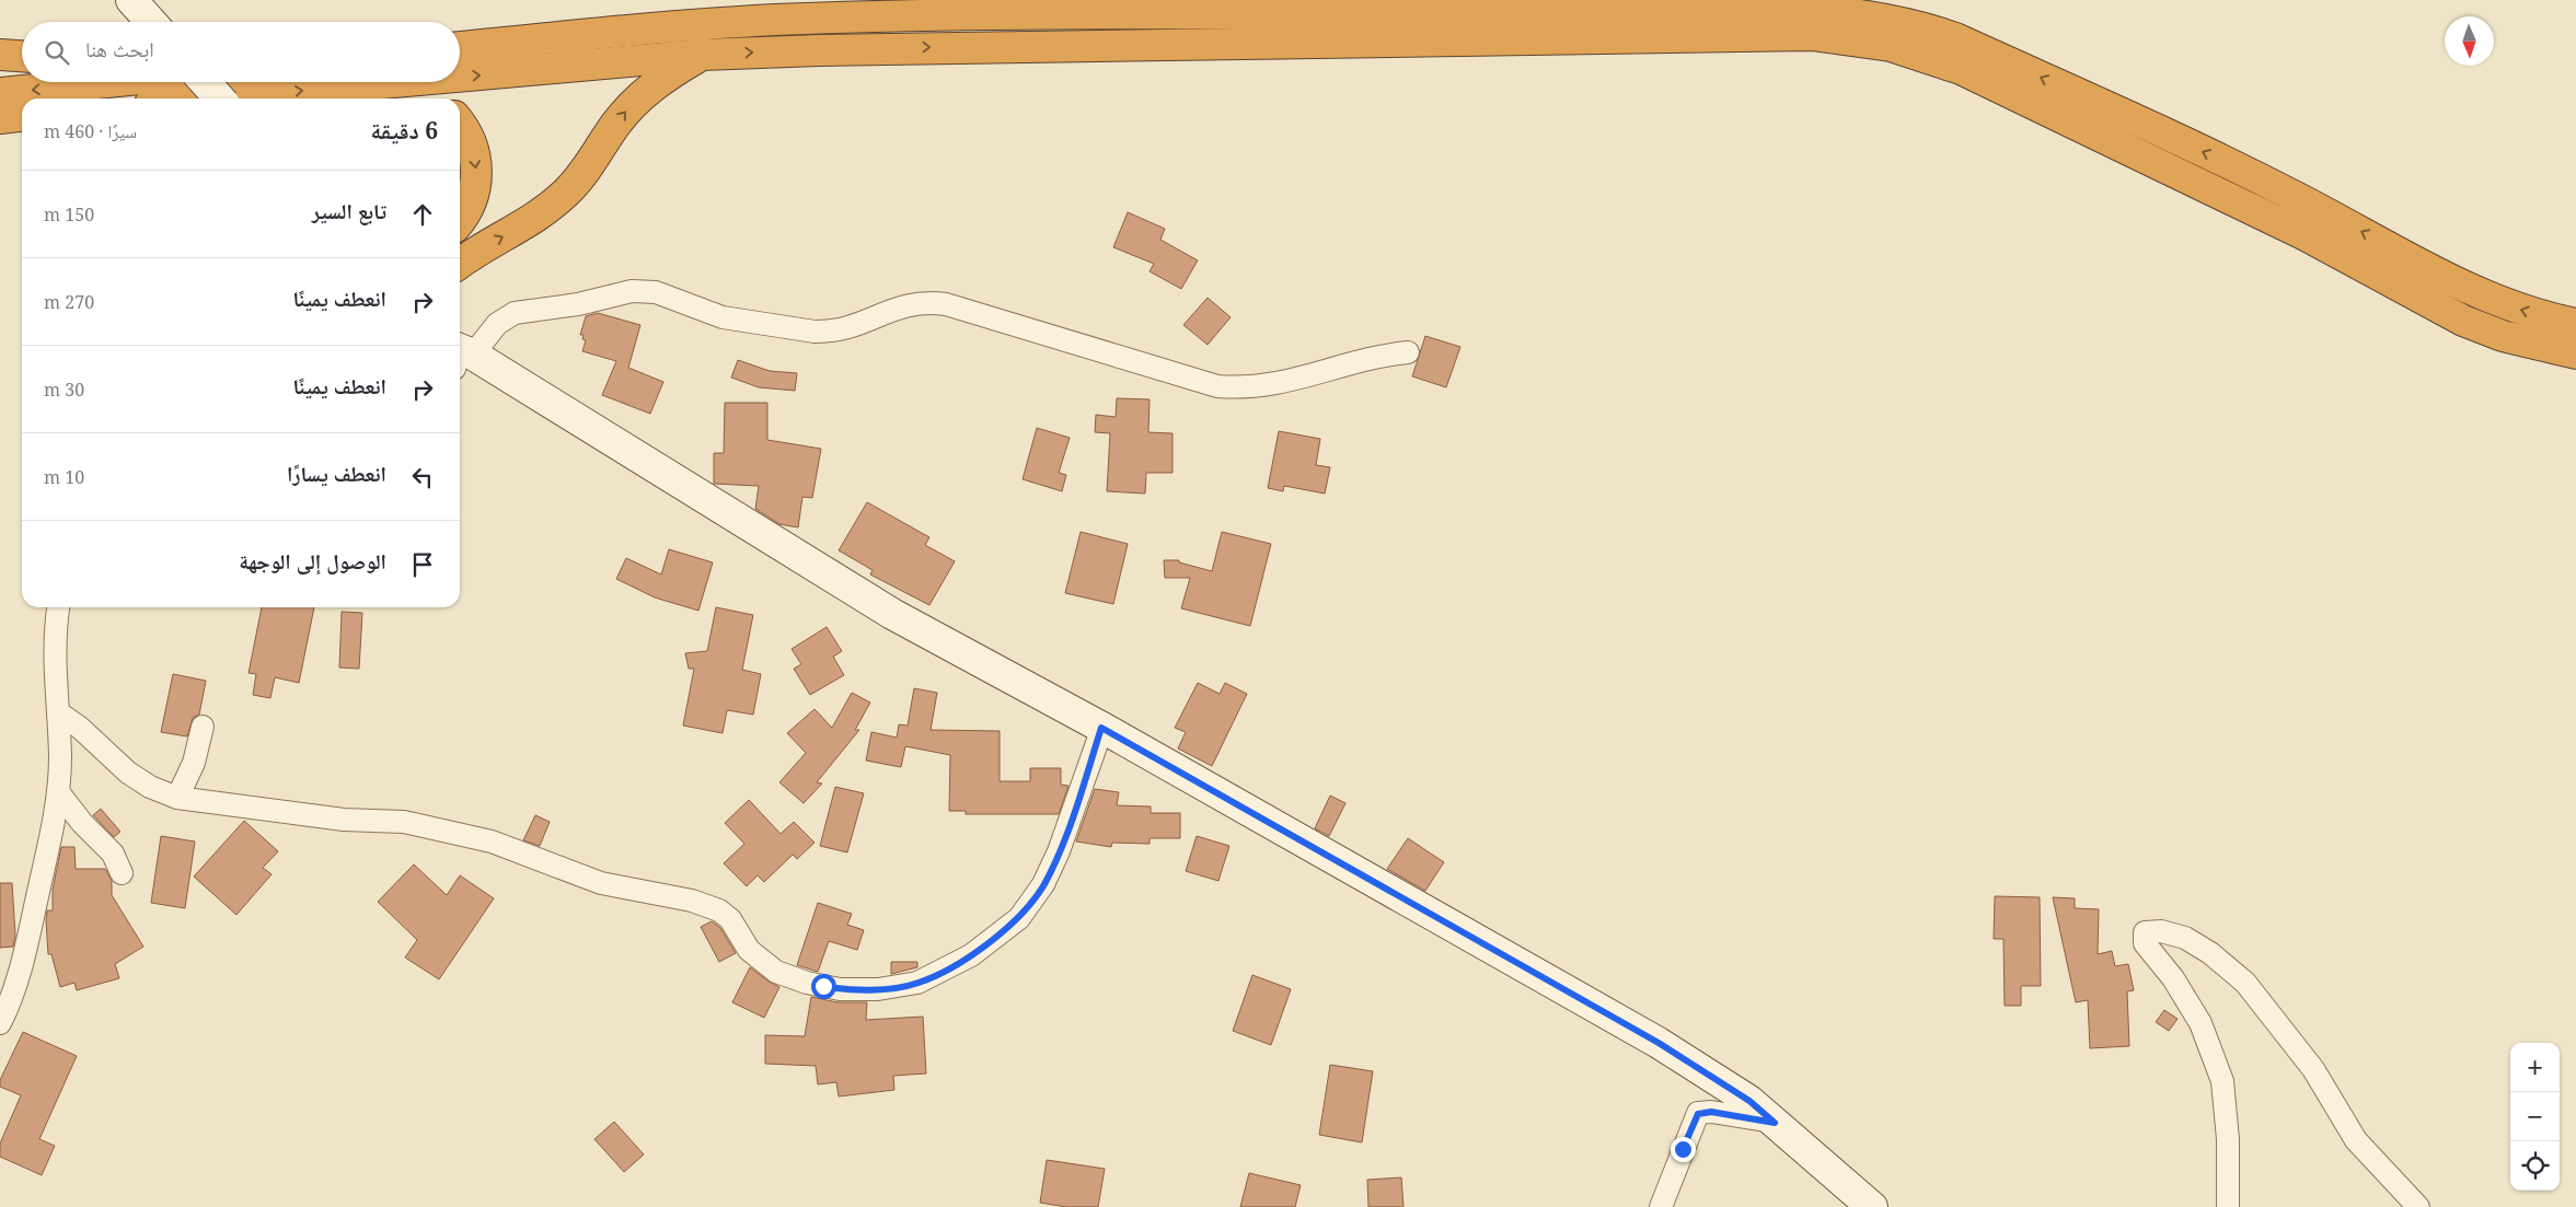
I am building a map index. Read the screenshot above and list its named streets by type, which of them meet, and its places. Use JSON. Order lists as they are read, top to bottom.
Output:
{
  "north": "bottom",
  "page": {
    "search": "ابحث هنا",
    "heading": ["6 دقيقة", "سيرًا · 460 m"],
    "list": [
      ["تابع السير", "150 m"],
      ["انعطف يمينًا", "270 m"],
      ["انعطف يمينًا", "30 m"],
      ["انعطف يسارًا", "10 m"],
      "الوصول إلى الوجهة"
    ],
    "map_buttons": ["+", "−"]
  }
}
